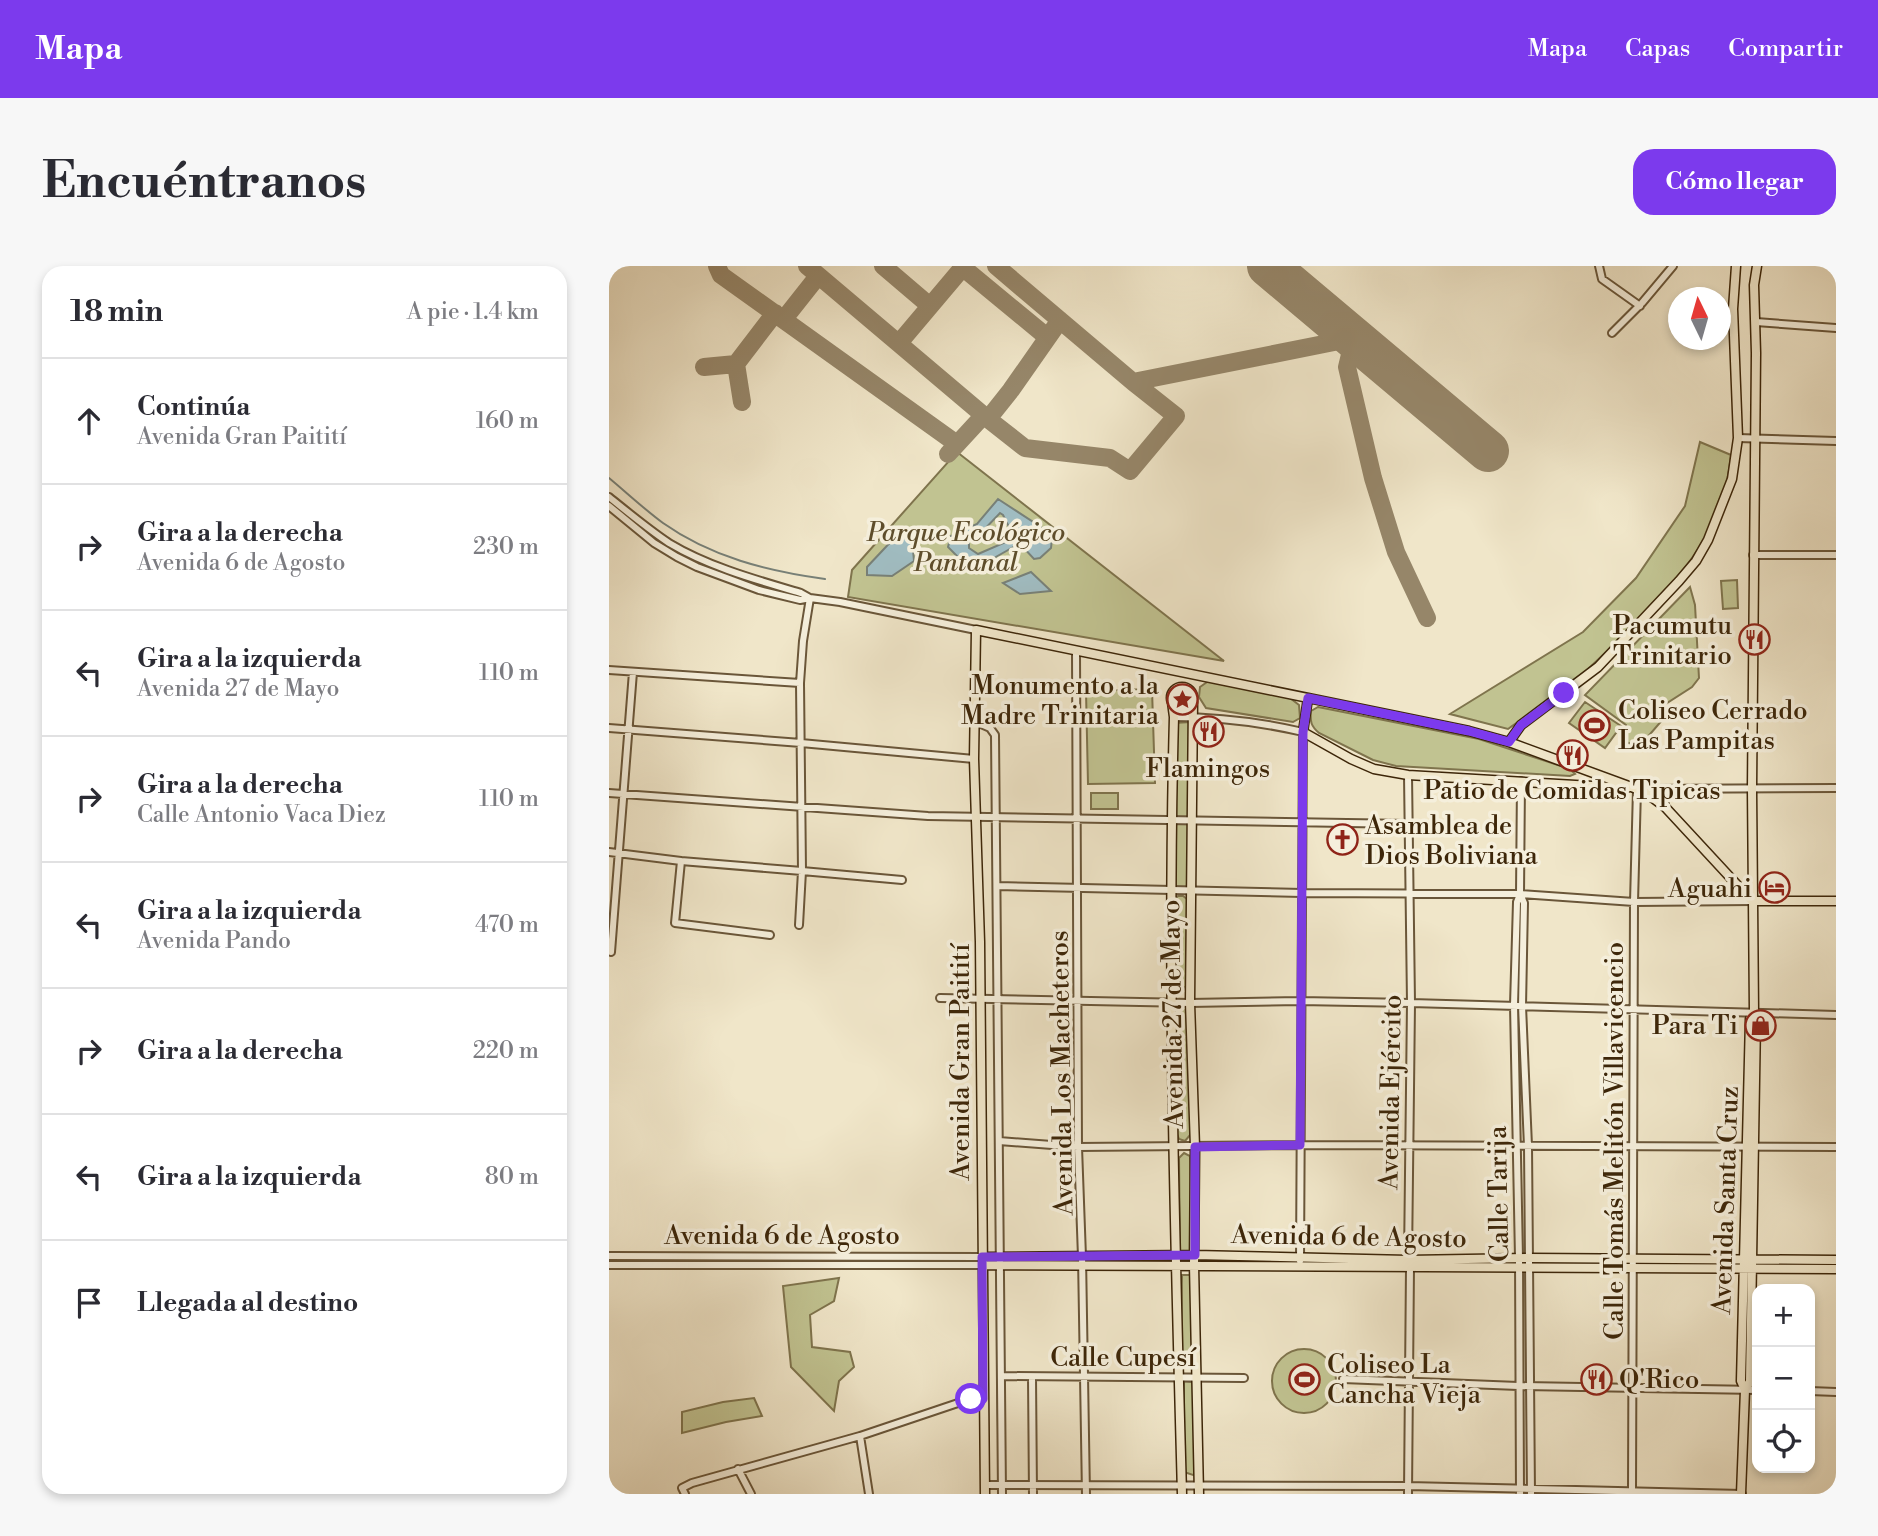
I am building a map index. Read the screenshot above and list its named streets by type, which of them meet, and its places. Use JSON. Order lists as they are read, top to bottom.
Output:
{
  "streets": {
    "main road": [
      "Avenida 27 de Mayo",
      "Avenida Gran Paitití",
      "Avenida Santa Cruz",
      "Avenida 6 de Agosto"
    ],
    "street": [
      "Avenida Los Macheteros",
      "Avenida Ejército",
      "Calle Tomás Melitón Villavicencio",
      "Calle Tarija",
      "Calle Cupesí"
    ]
  },
  "crossings": [
    ["Avenida 27 de Mayo", "Avenida 6 de Agosto"],
    ["Avenida 27 de Mayo", "Calle Cupesí"],
    ["Avenida Gran Paitití", "Avenida 6 de Agosto"],
    ["Avenida Los Macheteros", "Avenida 6 de Agosto"],
    ["Avenida Los Macheteros", "Calle Cupesí"],
    ["Avenida Ejército", "Avenida 6 de Agosto"],
    ["Calle Tomás Melitón Villavicencio", "Avenida 6 de Agosto"],
    ["Calle Tarija", "Avenida 6 de Agosto"],
    ["Avenida Santa Cruz", "Avenida 6 de Agosto"]
  ],
  "parks": ["Parque Ecológico Pantanal"],
  "places": {
    "restaurant": [
      "Pacumutu Trinitario",
      "Flamingos",
      "Patio de Comidas Tipicas",
      "Q'Rico"
    ],
    "place": ["Monumento a la Madre Trinitaria"],
    "sports": ["Coliseo Cerrado Las Pampitas", "Coliseo La Cancha Vieja"],
    "church": ["Asamblea de Dios Boliviana"],
    "hotel": ["Aguahi"],
    "shop": ["Para Ti"]
  },
  "north": "top",
  "page": {
    "header": "Mapa",
    "nav": ["Mapa", "Capas", "Compartir"],
    "buttons": "Cómo llegar",
    "title": "Encuéntranos",
    "heading": ["18 min", "A pie · 1.4 km"],
    "list": [
      ["Continúa", "Avenida Gran Paitití", "160 m"],
      ["Gira a la derecha", "Avenida 6 de Agosto", "230 m"],
      ["Gira a la izquierda", "Avenida 27 de Mayo", "110 m"],
      ["Gira a la derecha", "Calle Antonio Vaca Diez", "110 m"],
      ["Gira a la izquierda", "Avenida Pando", "470 m"],
      ["Gira a la derecha", "220 m"],
      ["Gira a la izquierda", "80 m"],
      "Llegada al destino"
    ],
    "map_buttons": ["+", "−"]
  }
}
